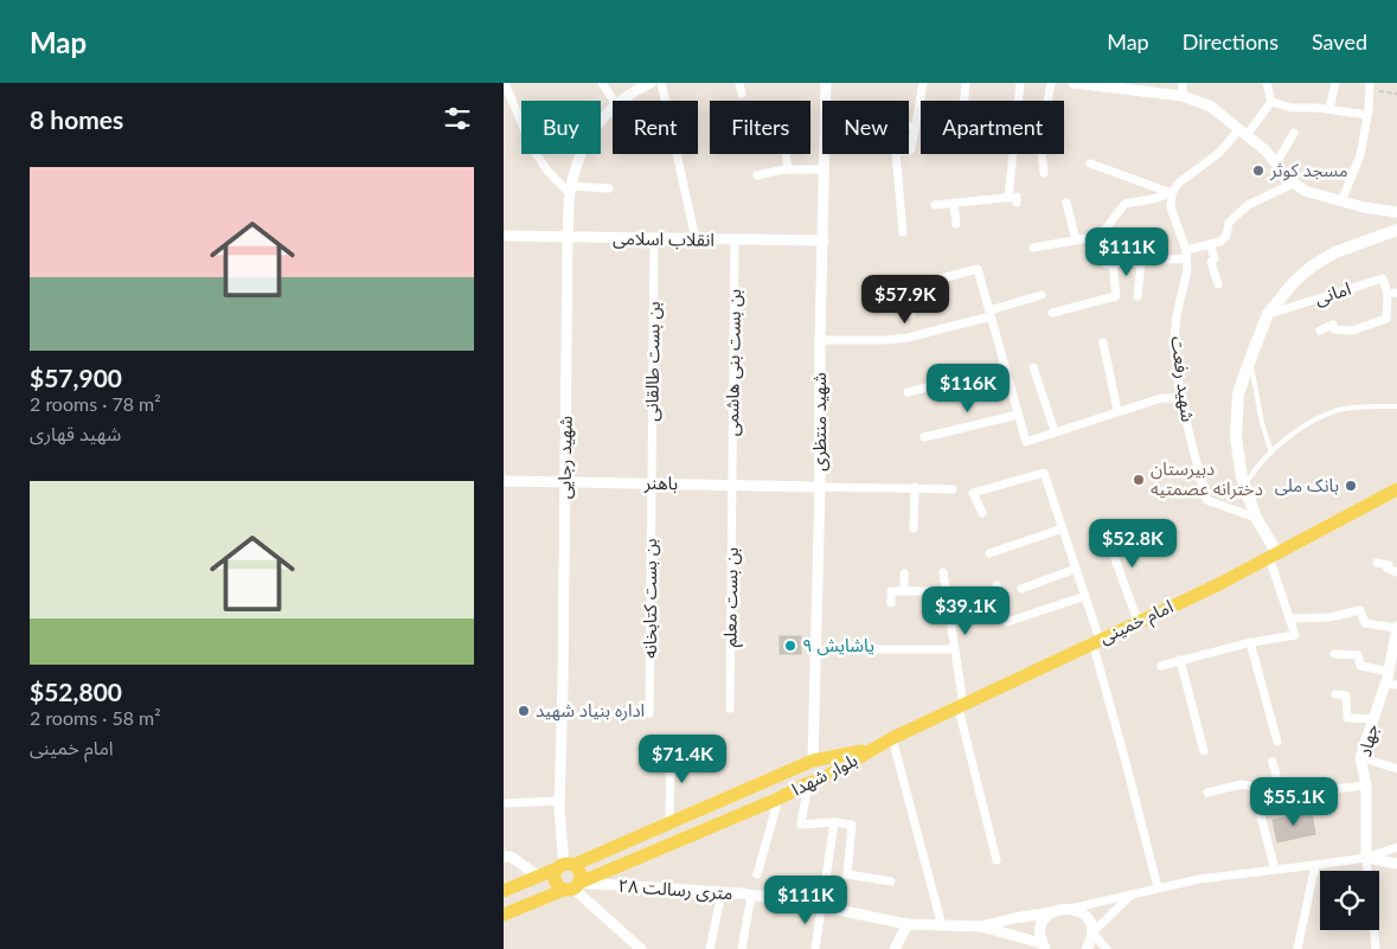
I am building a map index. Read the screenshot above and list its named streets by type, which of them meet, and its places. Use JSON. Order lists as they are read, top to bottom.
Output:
{
  "streets": {
    "main road": ["امام خمینی", "بلوار شهدا"],
    "street": [
      "انقلاب اسلامی",
      "امانی",
      "بن بست طالقانی",
      "بن بست بنی هاشمی",
      "شهید رفعت",
      "شهید منتظری",
      "شهید رجایی",
      "باهنر",
      "بن بست معلم",
      "بن بست کتابخانه",
      "جهاد",
      "۲۸ متری رسالت"
    ]
  },
  "crossings": [
    ["انقلاب اسلامی", "بن بست طالقانی"],
    ["انقلاب اسلامی", "بن بست بنی هاشمی"],
    ["انقلاب اسلامی", "شهید منتظری"],
    ["انقلاب اسلامی", "شهید رجایی"],
    ["بن بست طالقانی", "باهنر"],
    ["بن بست طالقانی", "بن بست کتابخانه"],
    ["بن بست بنی هاشمی", "باهنر"],
    ["بن بست بنی هاشمی", "بن بست معلم"],
    ["شهید منتظری", "باهنر"],
    ["شهید منتظری", "بلوار شهدا"],
    ["شهید رجایی", "باهنر"],
    ["شهید رجایی", "بلوار شهدا"],
    ["باهنر", "بن بست معلم"],
    ["باهنر", "بن بست کتابخانه"],
    ["امام خمینی", "بلوار شهدا"],
    ["بلوار شهدا", "۲۸ متری رسالت"]
  ],
  "places": [
    "مسجد کوثر",
    "دبیرستان دخترانه عصمتیه",
    "بانک ملی",
    "یاشایش ۹",
    "اداره بنیاد شهید"
  ],
  "page": {
    "header": "Map",
    "nav": ["Map", "Directions", "Saved"],
    "heading": "8 homes",
    "chip": [
      "Buy",
      "Rent",
      "Filters",
      "New",
      "Apartment"
    ],
    "list": [
      {
        "name": "$57,900",
        "note": "2 rooms · 78 m² · شهید قهاری"
      },
      {
        "name": "$52,800",
        "note": "2 rooms · 58 m² · امام خمینی"
      }
    ],
    "price": [
      "$111K",
      "$57.9K",
      "$116K",
      "$52.8K",
      "$39.1K",
      "$71.4K",
      "$55.1K",
      "$111K"
    ]
  }
}
